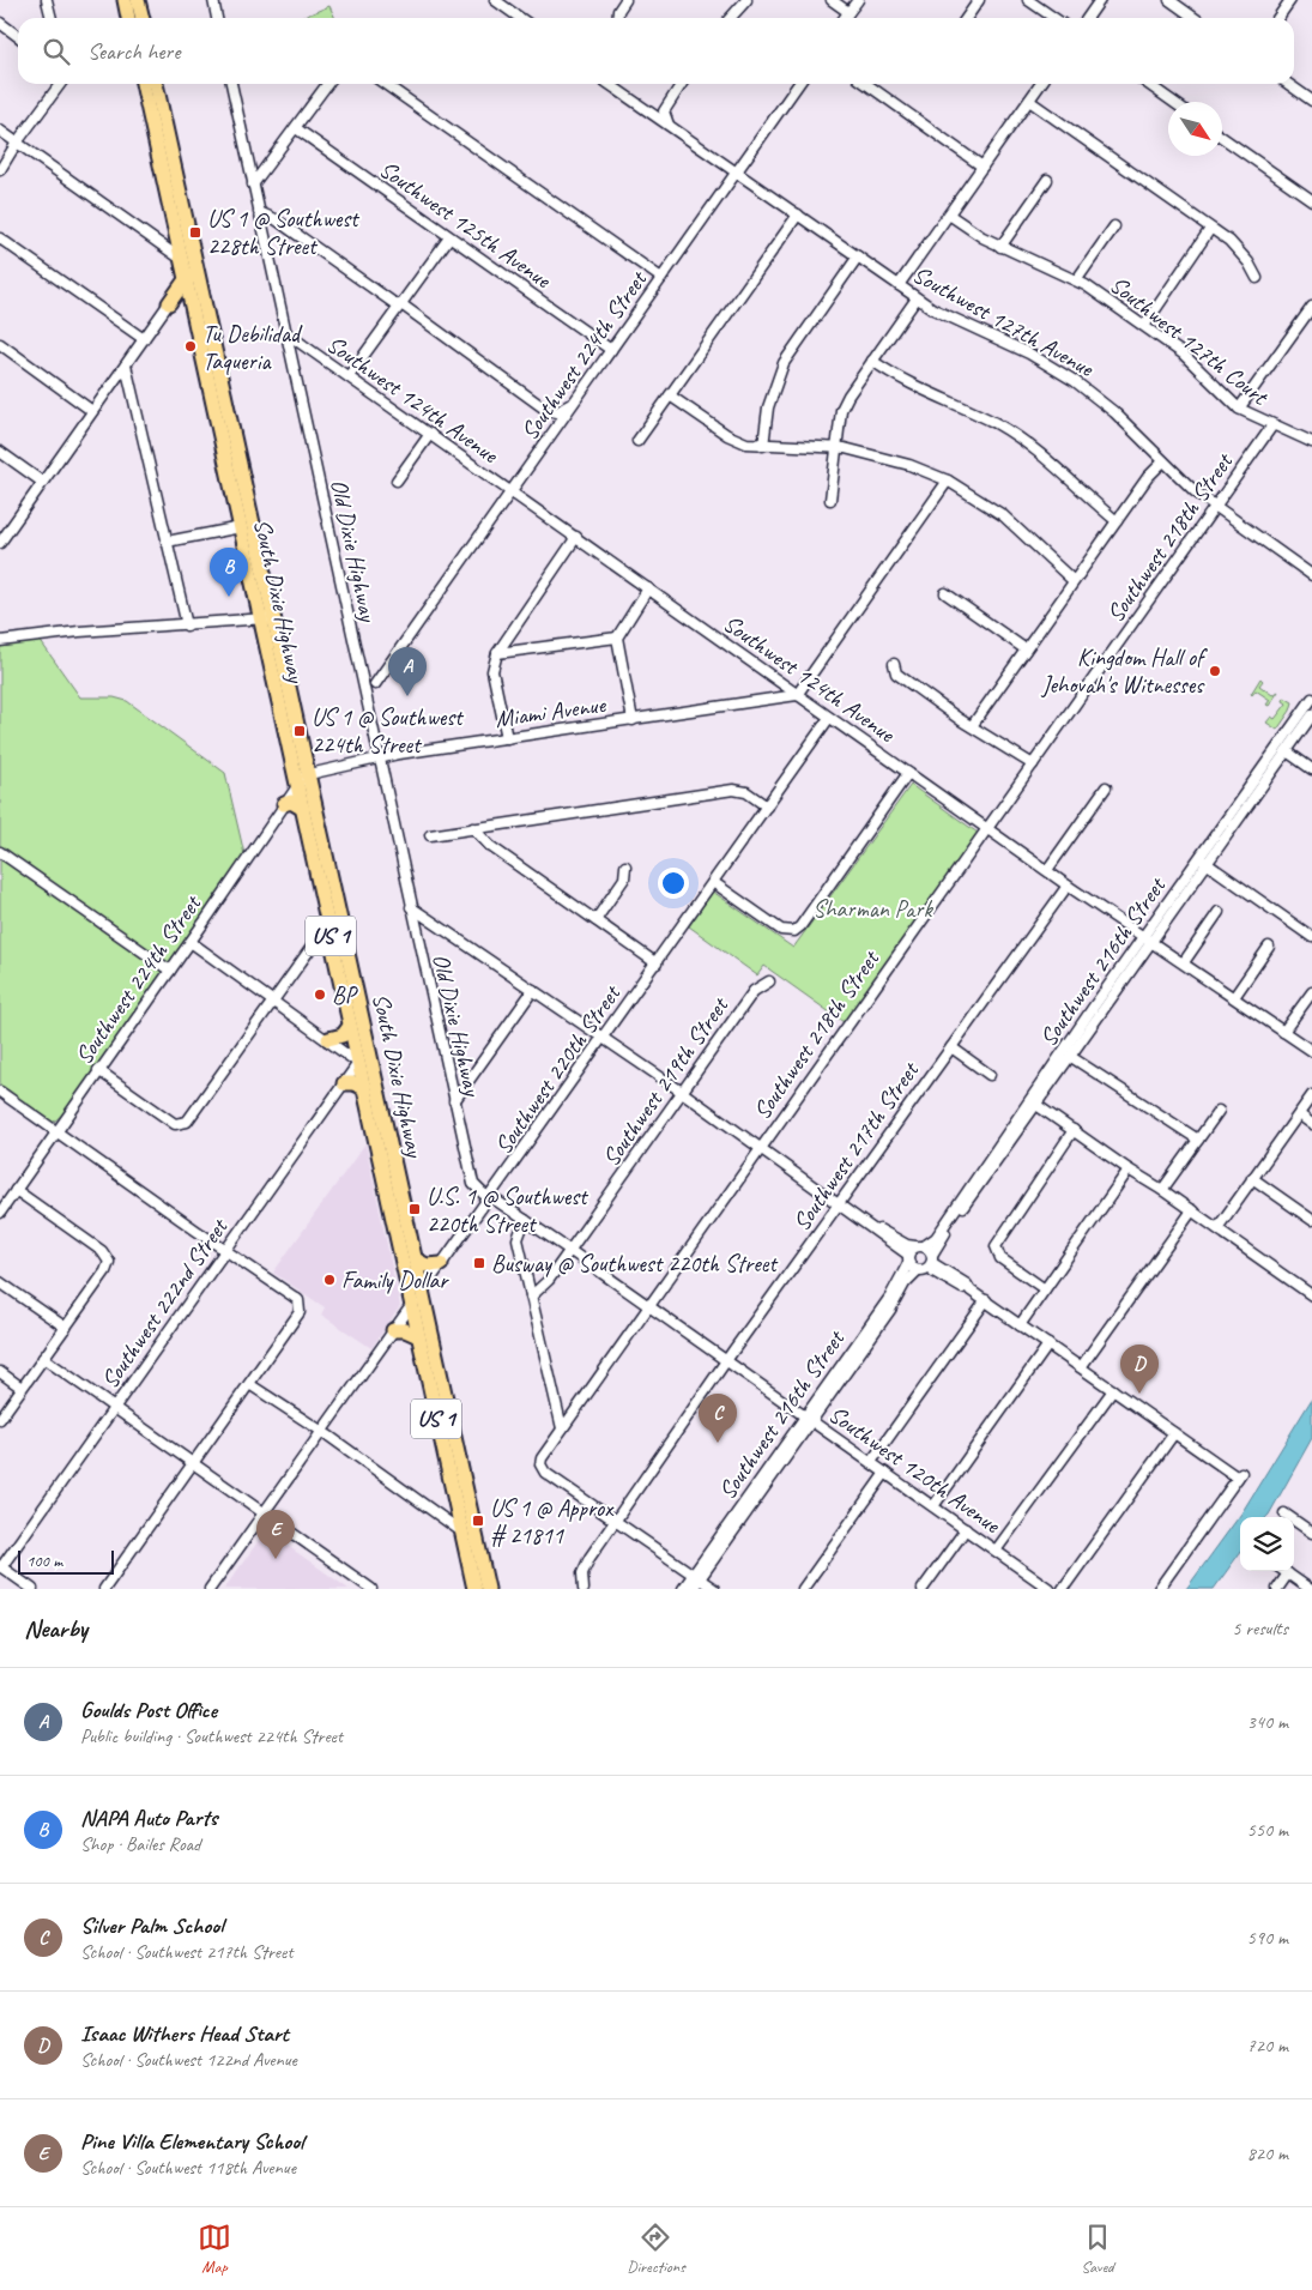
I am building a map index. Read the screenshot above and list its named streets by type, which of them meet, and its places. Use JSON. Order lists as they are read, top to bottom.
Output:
{
  "streets": {
    "highway": ["South Dixie Highway", "US 1"],
    "street": [
      "Southwest 125th Avenue",
      "Southwest 127th Avenue",
      "Southwest 127th Court",
      "Southwest 224th Street",
      "Southwest 124th Avenue",
      "Southwest 218th Street",
      "Old Dixie Highway",
      "Miami Avenue",
      "Southwest 216th Street",
      "Southwest 220th Street",
      "Southwest 219th Street",
      "Southwest 217th Street",
      "Southwest 222nd Street",
      "Southwest 120th Avenue"
    ]
  },
  "crossings": [
    ["Southwest 125th Avenue", "Southwest 224th Street"],
    ["Southwest 127th Avenue", "Southwest 224th Street"],
    ["Southwest 127th Avenue", "Southwest 218th Street"],
    ["Southwest 127th Court", "Southwest 218th Street"],
    ["Southwest 224th Street", "Southwest 124th Avenue"],
    ["Southwest 224th Street", "Old Dixie Highway"],
    ["Southwest 224th Street", "South Dixie Highway"],
    ["Southwest 224th Street", "Miami Avenue"],
    ["Southwest 124th Avenue", "Southwest 218th Street"],
    ["Southwest 124th Avenue", "Old Dixie Highway"],
    ["Southwest 124th Avenue", "Miami Avenue"],
    ["Southwest 124th Avenue", "Southwest 216th Street"],
    ["Southwest 124th Avenue", "Southwest 220th Street"],
    ["Southwest 124th Avenue", "Southwest 217th Street"],
    ["Southwest 218th Street", "Southwest 217th Street"],
    ["Southwest 218th Street", "Southwest 120th Avenue"],
    ["Old Dixie Highway", "Miami Avenue"],
    ["Old Dixie Highway", "Southwest 220th Street"],
    ["Old Dixie Highway", "Southwest 120th Avenue"],
    ["South Dixie Highway", "Miami Avenue"],
    ["South Dixie Highway", "Southwest 220th Street"],
    ["South Dixie Highway", "Southwest 222nd Street"],
    ["Southwest 216th Street", "Southwest 120th Avenue"],
    ["Southwest 220th Street", "Southwest 120th Avenue"],
    ["Southwest 219th Street", "Southwest 120th Avenue"],
    ["Southwest 217th Street", "Southwest 120th Avenue"]
  ],
  "parks": ["Sharman Park"],
  "places": {
    "transit": [
      "US 1 @ Southwest 228th Street",
      "US 1 @ Southwest 224th Street",
      "U.S. 1 @ Southwest 220th Street",
      "Busway @ Southwest 220th Street",
      "US 1 @ Approx # 21811"
    ],
    "other": [
      "Tu Debilidad Taqueria",
      "Kingdom Hall of Jehovah's Witnesses",
      "BP",
      "Family Dollar"
    ]
  },
  "scale_bar": "100 m",
  "north": "bottom right",
  "page": {
    "search": "Search here",
    "pins": [
      "B",
      "A",
      "D",
      "C",
      "E"
    ],
    "scale": "100 m",
    "heading": ["Nearby", "5 results"],
    "list": [
      {
        "mark": "A",
        "name": "Goulds Post Office",
        "note": "Public building · Southwest 224th Street",
        "value": "340 m"
      },
      {
        "mark": "B",
        "name": "NAPA Auto Parts",
        "note": "Shop · Bailes Road",
        "value": "550 m"
      },
      {
        "mark": "C",
        "name": "Silver Palm School",
        "note": "School · Southwest 217th Street",
        "value": "590 m"
      },
      {
        "mark": "D",
        "name": "Isaac Withers Head Start",
        "note": "School · Southwest 122nd Avenue",
        "value": "720 m"
      },
      {
        "mark": "E",
        "name": "Pine Villa Elementary School",
        "note": "School · Southwest 118th Avenue",
        "value": "820 m"
      }
    ],
    "nav": ["Map", "Directions", "Saved"]
  }
}
